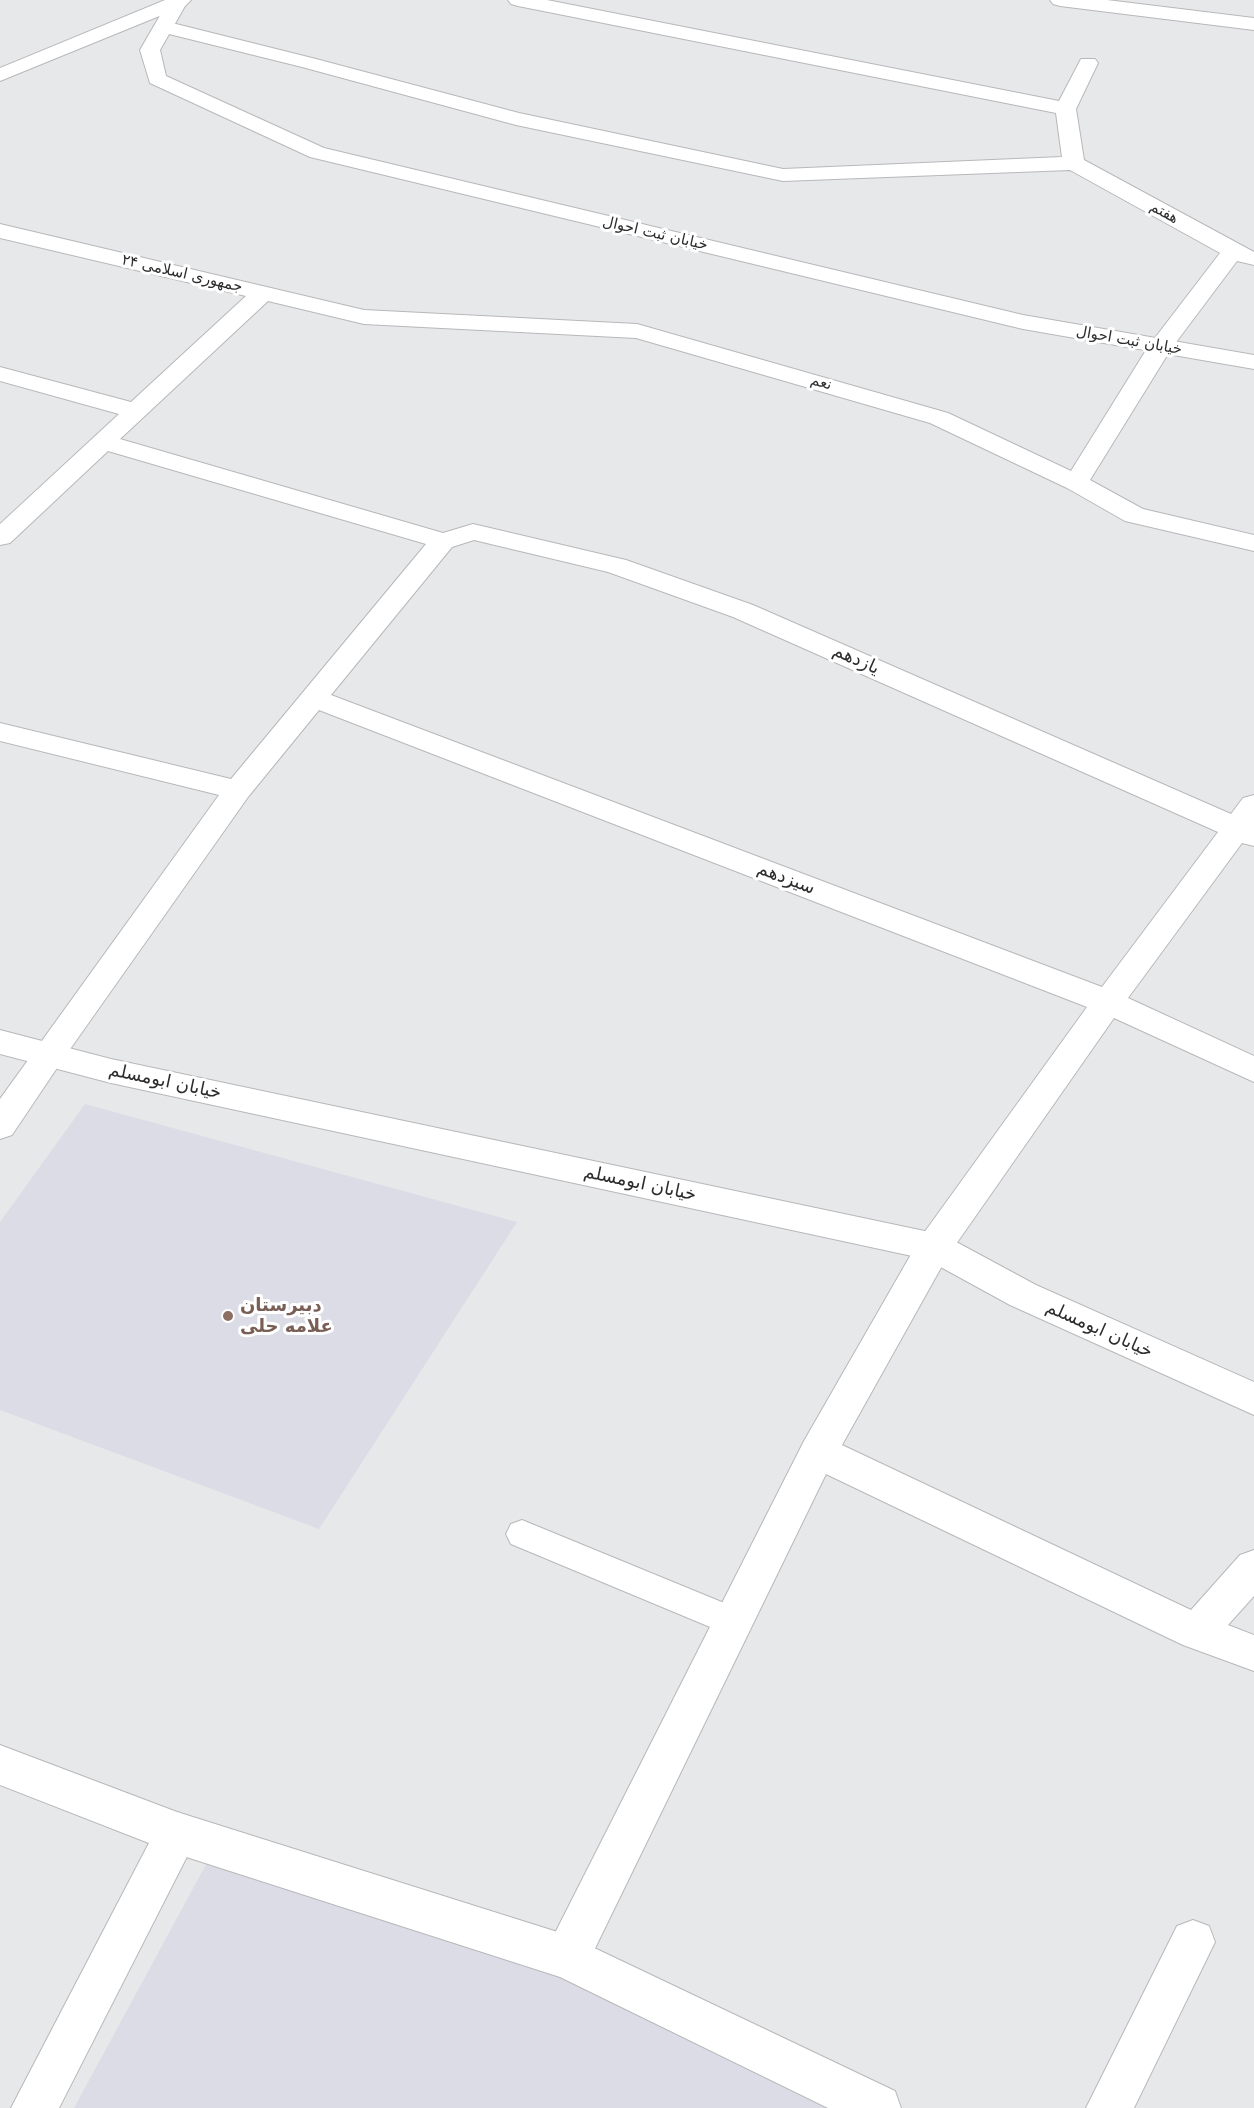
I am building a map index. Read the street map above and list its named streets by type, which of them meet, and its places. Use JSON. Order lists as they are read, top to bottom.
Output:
{
  "streets": {
    "street": [
      "هفتم",
      "خیابان ثبت احوال",
      "جمهوری اسلامی ۲۴",
      "نعم",
      "یازدهم",
      "سیزدهم",
      "خیابان ابومسلم"
    ]
  },
  "crossings": [
    ["جمهوری اسلامی ۲۴", "نعم"]
  ],
  "places": ["دبیرستان علامه حلی"]
}
